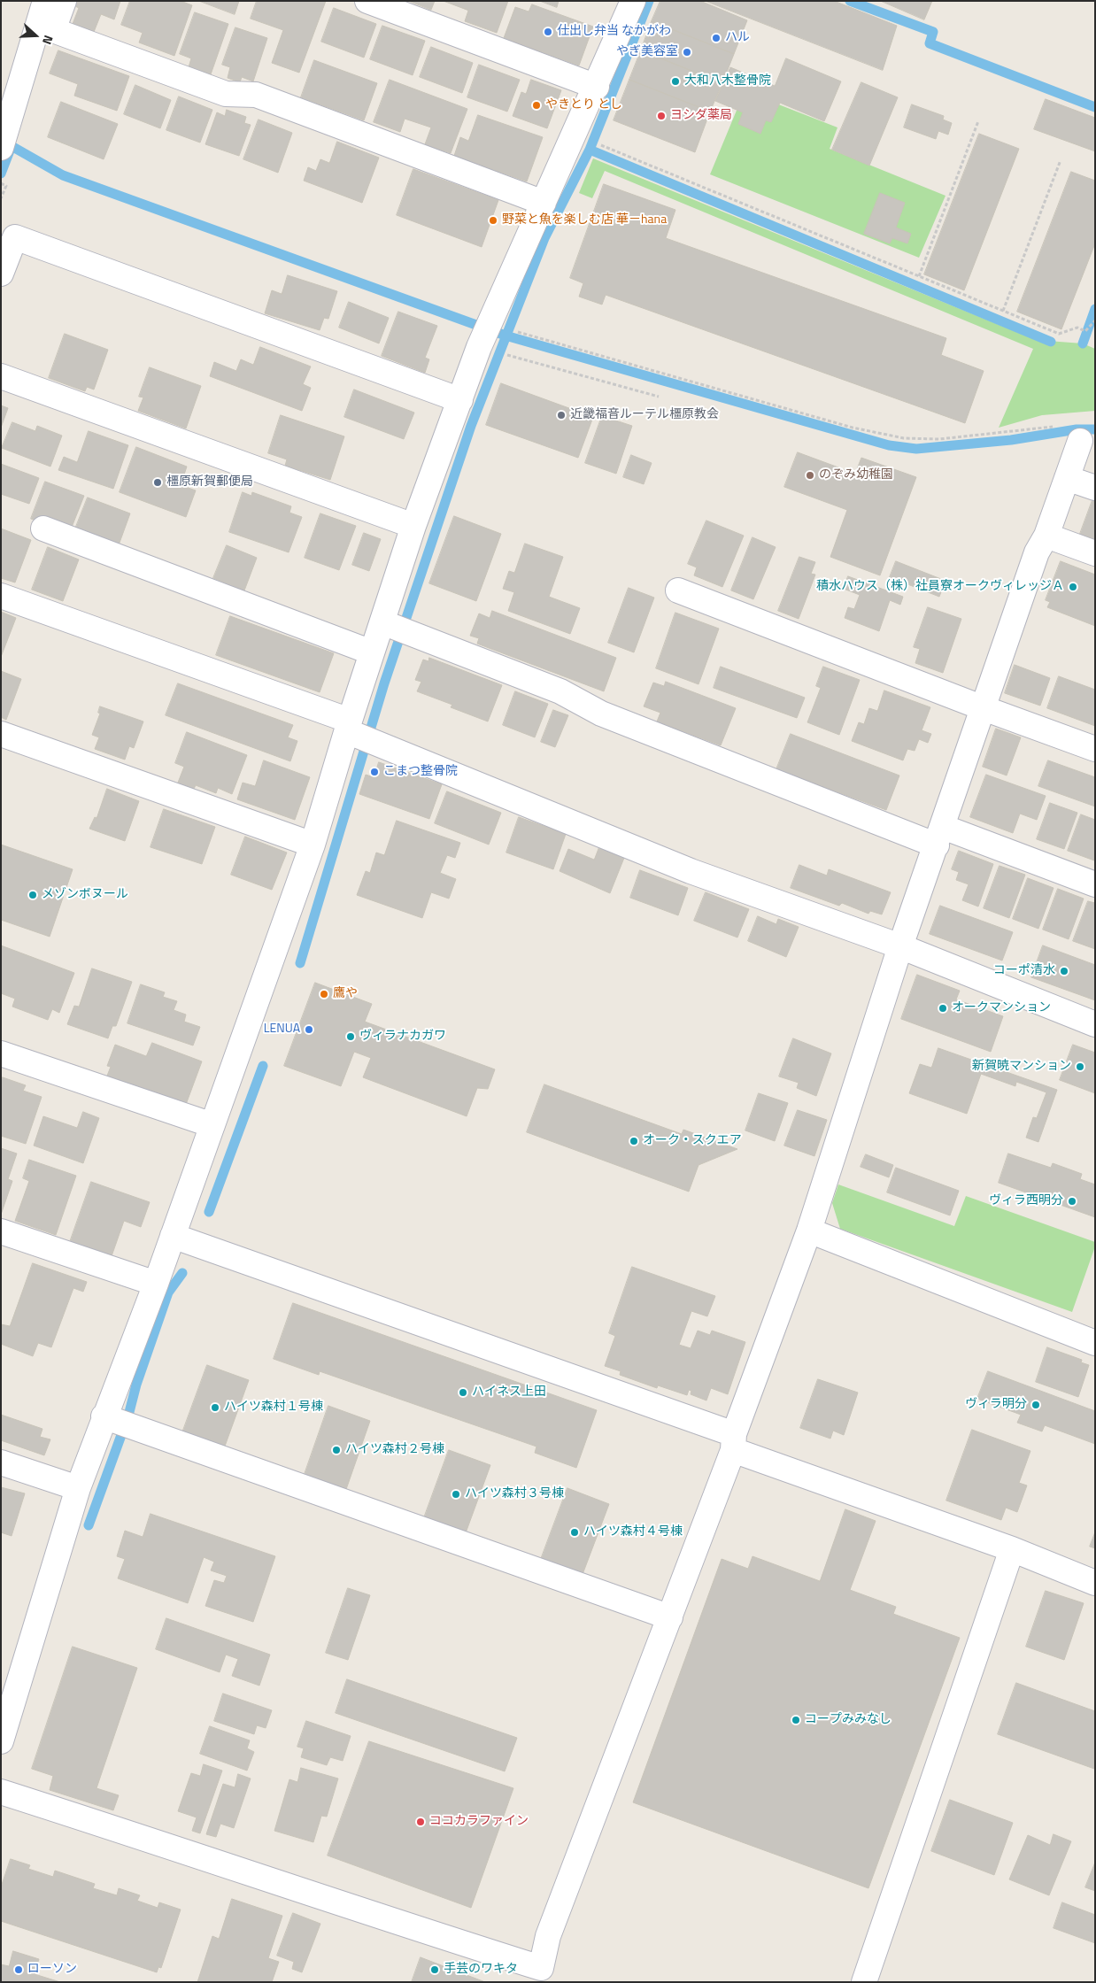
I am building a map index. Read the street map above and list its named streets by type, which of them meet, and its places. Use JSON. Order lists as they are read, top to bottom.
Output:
{
  "places": [
    "仕出し弁当 なかがわ",
    "ハル",
    "やぎ美容室",
    "大和八木整骨院",
    "やきとり とし",
    "ヨシダ薬局",
    "野菜と魚を楽しむ店 華－hana",
    "近畿福音ルーテル橿原教会",
    "のぞみ幼稚園",
    "橿原新賀郵便局",
    "積水ハウス（株）社員寮オークヴィレッジＡ",
    "こまつ整骨院",
    "メゾンボヌール",
    "コーポ清水",
    "鷹や",
    "オークマンション",
    "LENUA",
    "ヴィラナカガワ",
    "新賀暁マンション",
    "オーク・スクエア",
    "ヴィラ西明分",
    "ハイネス上田",
    "ヴィラ明分",
    "ハイツ森村１号棟",
    "ハイツ森村２号棟",
    "ハイツ森村３号棟",
    "ハイツ森村４号棟",
    "コープみみなし",
    "ココカラファイン",
    "ローソン",
    "手芸のワキタ"
  ],
  "north": "right"
}
